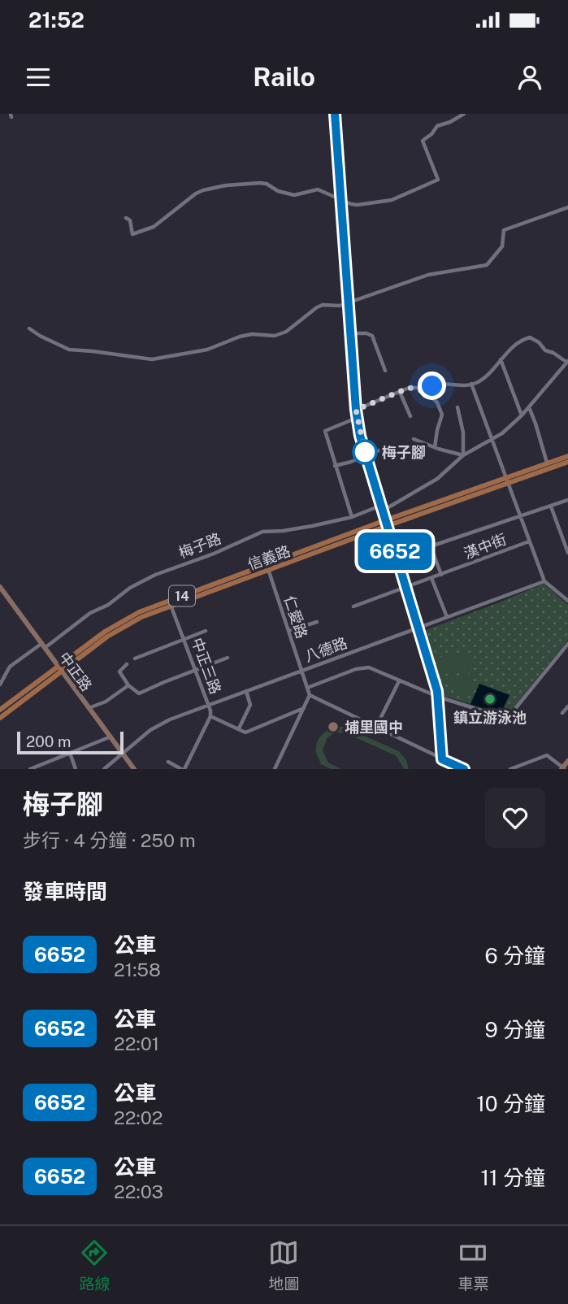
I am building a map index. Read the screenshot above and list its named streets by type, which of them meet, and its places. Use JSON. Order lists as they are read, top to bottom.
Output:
{
  "streets": {
    "main road": ["信義路", "14"],
    "street": [
      "梅子路",
      "漢中街",
      "仁愛路",
      "八德路",
      "中正三路",
      "中正路"
    ]
  },
  "crossings": [
    ["梅子路", "中正路"],
    ["信義路", "仁愛路"],
    ["信義路", "中正三路"],
    ["信義路", "中正路"],
    ["仁愛路", "八德路"],
    ["八德路", "中正三路"],
    ["八德路", "中正路"]
  ],
  "places": ["梅子腳", "鎮立游泳池", "埔里國中"],
  "lines": ["bus line 6652"],
  "scale_bar": "200 m",
  "page": {
    "status": "21:52",
    "header": "Railo",
    "on_map": "6652",
    "scale": "200 m",
    "heading": [
      ["梅子腳", "步行 · 4 分鐘 · 250 m"],
      "發車時間"
    ],
    "list": [
      {
        "mark": "6652",
        "name": "公車",
        "note": "21:58",
        "value": "6 分鐘"
      },
      {
        "mark": "6652",
        "name": "公車",
        "note": "22:01",
        "value": "9 分鐘"
      },
      {
        "mark": "6652",
        "name": "公車",
        "note": "22:02",
        "value": "10 分鐘"
      },
      {
        "mark": "6652",
        "name": "公車",
        "note": "22:03",
        "value": "11 分鐘"
      }
    ],
    "tabs": ["路線", "地圖", "車票"]
  }
}
